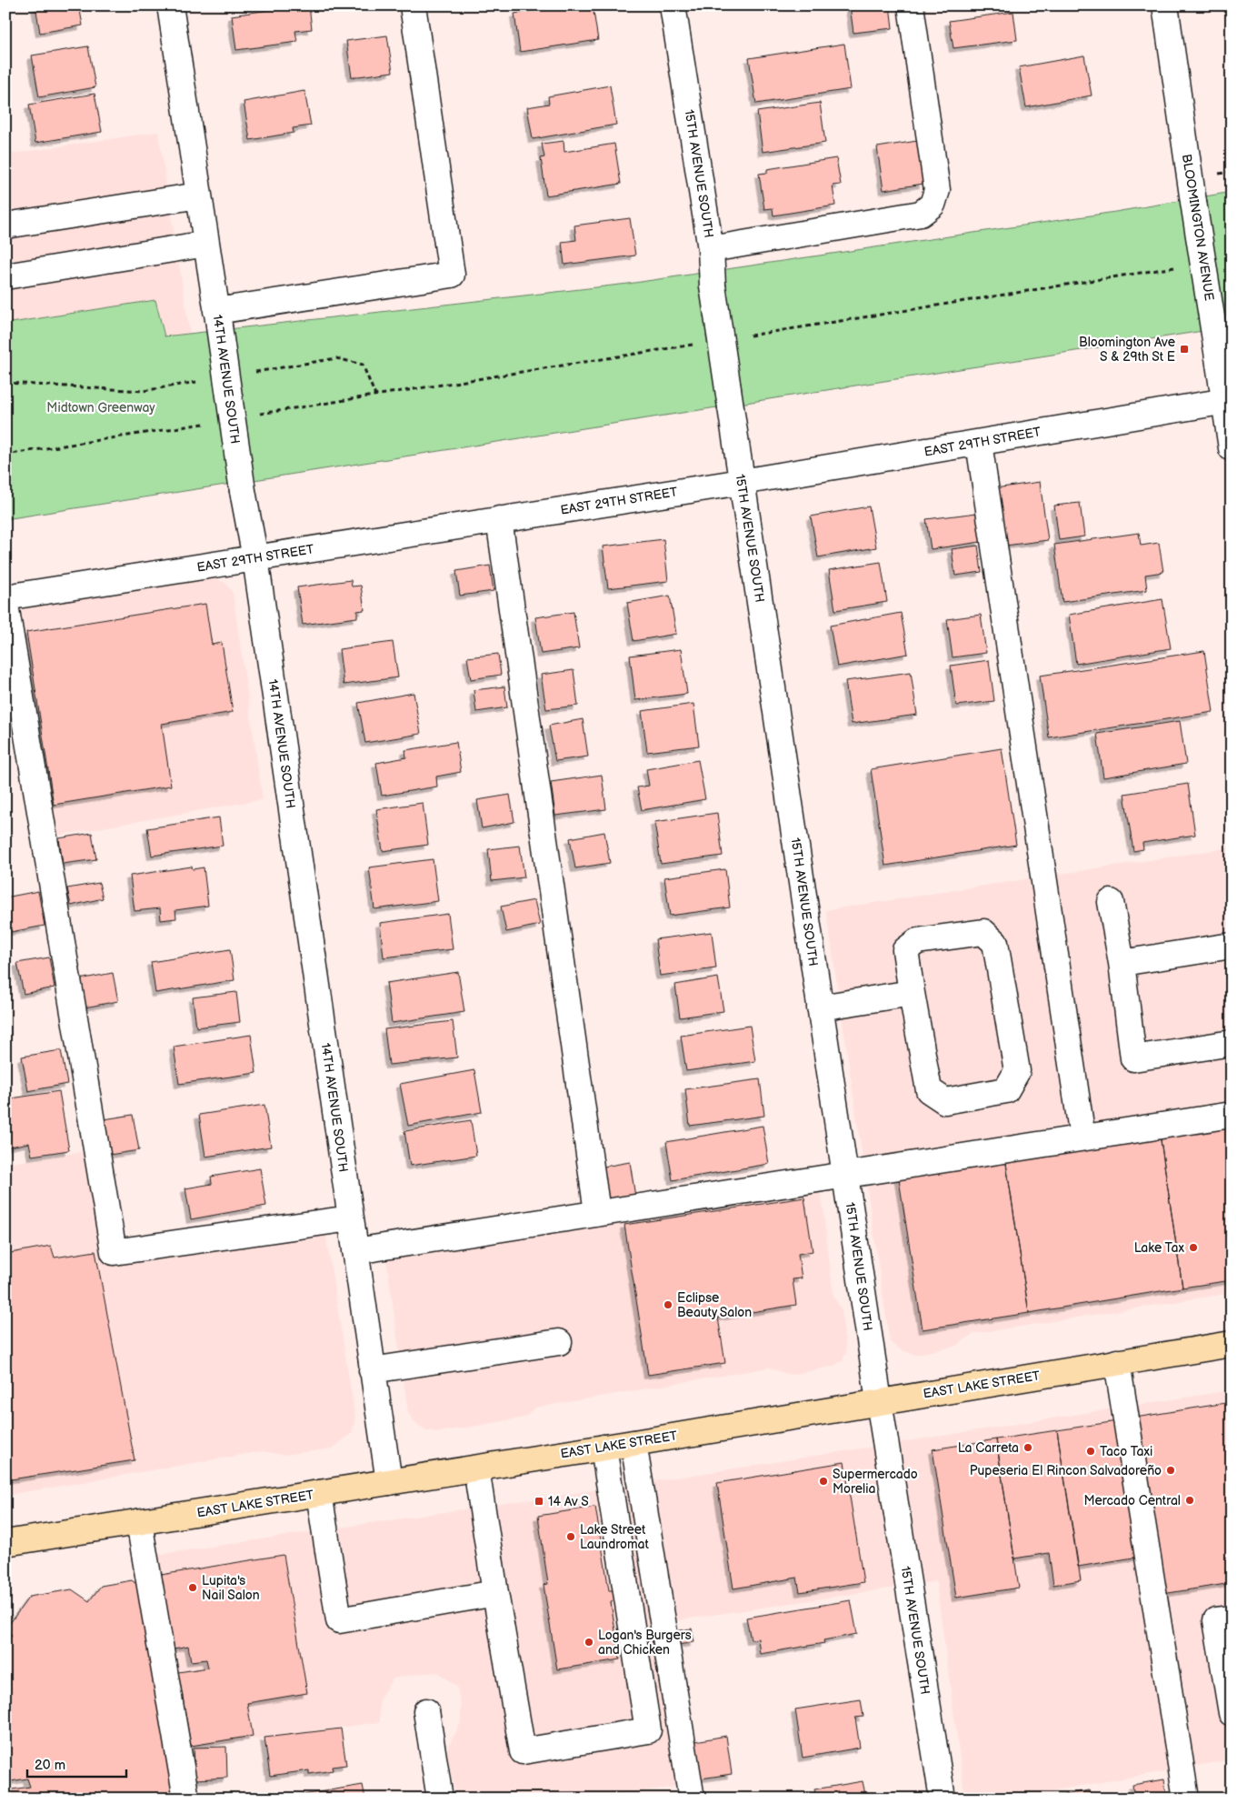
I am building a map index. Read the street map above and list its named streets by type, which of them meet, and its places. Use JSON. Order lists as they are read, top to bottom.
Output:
{
  "streets": {
    "main road": ["EAST LAKE STREET"],
    "street": [
      "15TH AVENUE SOUTH",
      "BLOOMINGTON AVENUE",
      "14TH AVENUE SOUTH",
      "EAST 29TH STREET"
    ]
  },
  "crossings": [
    ["15TH AVENUE SOUTH", "EAST 29TH STREET"],
    ["15TH AVENUE SOUTH", "EAST LAKE STREET"],
    ["BLOOMINGTON AVENUE", "EAST 29TH STREET"],
    ["14TH AVENUE SOUTH", "EAST 29TH STREET"],
    ["14TH AVENUE SOUTH", "EAST LAKE STREET"]
  ],
  "parks": ["Midtown Greenway"],
  "places": {
    "transit": ["Bloomington Ave S & 29th St E", "14 Av S"],
    "other": [
      "Lake Tax",
      "Eclipse Beauty Salon",
      "La Carreta",
      "Taco Taxi",
      "Pupeseria El Rincon Salvadoreño",
      "Supermercado Morelia",
      "Mercado Central",
      "Lake Street Laundromat",
      "Lupita's Nail Salon",
      "Logan's Burgers and Chicken"
    ]
  },
  "scale_bar": "20 m"
}
